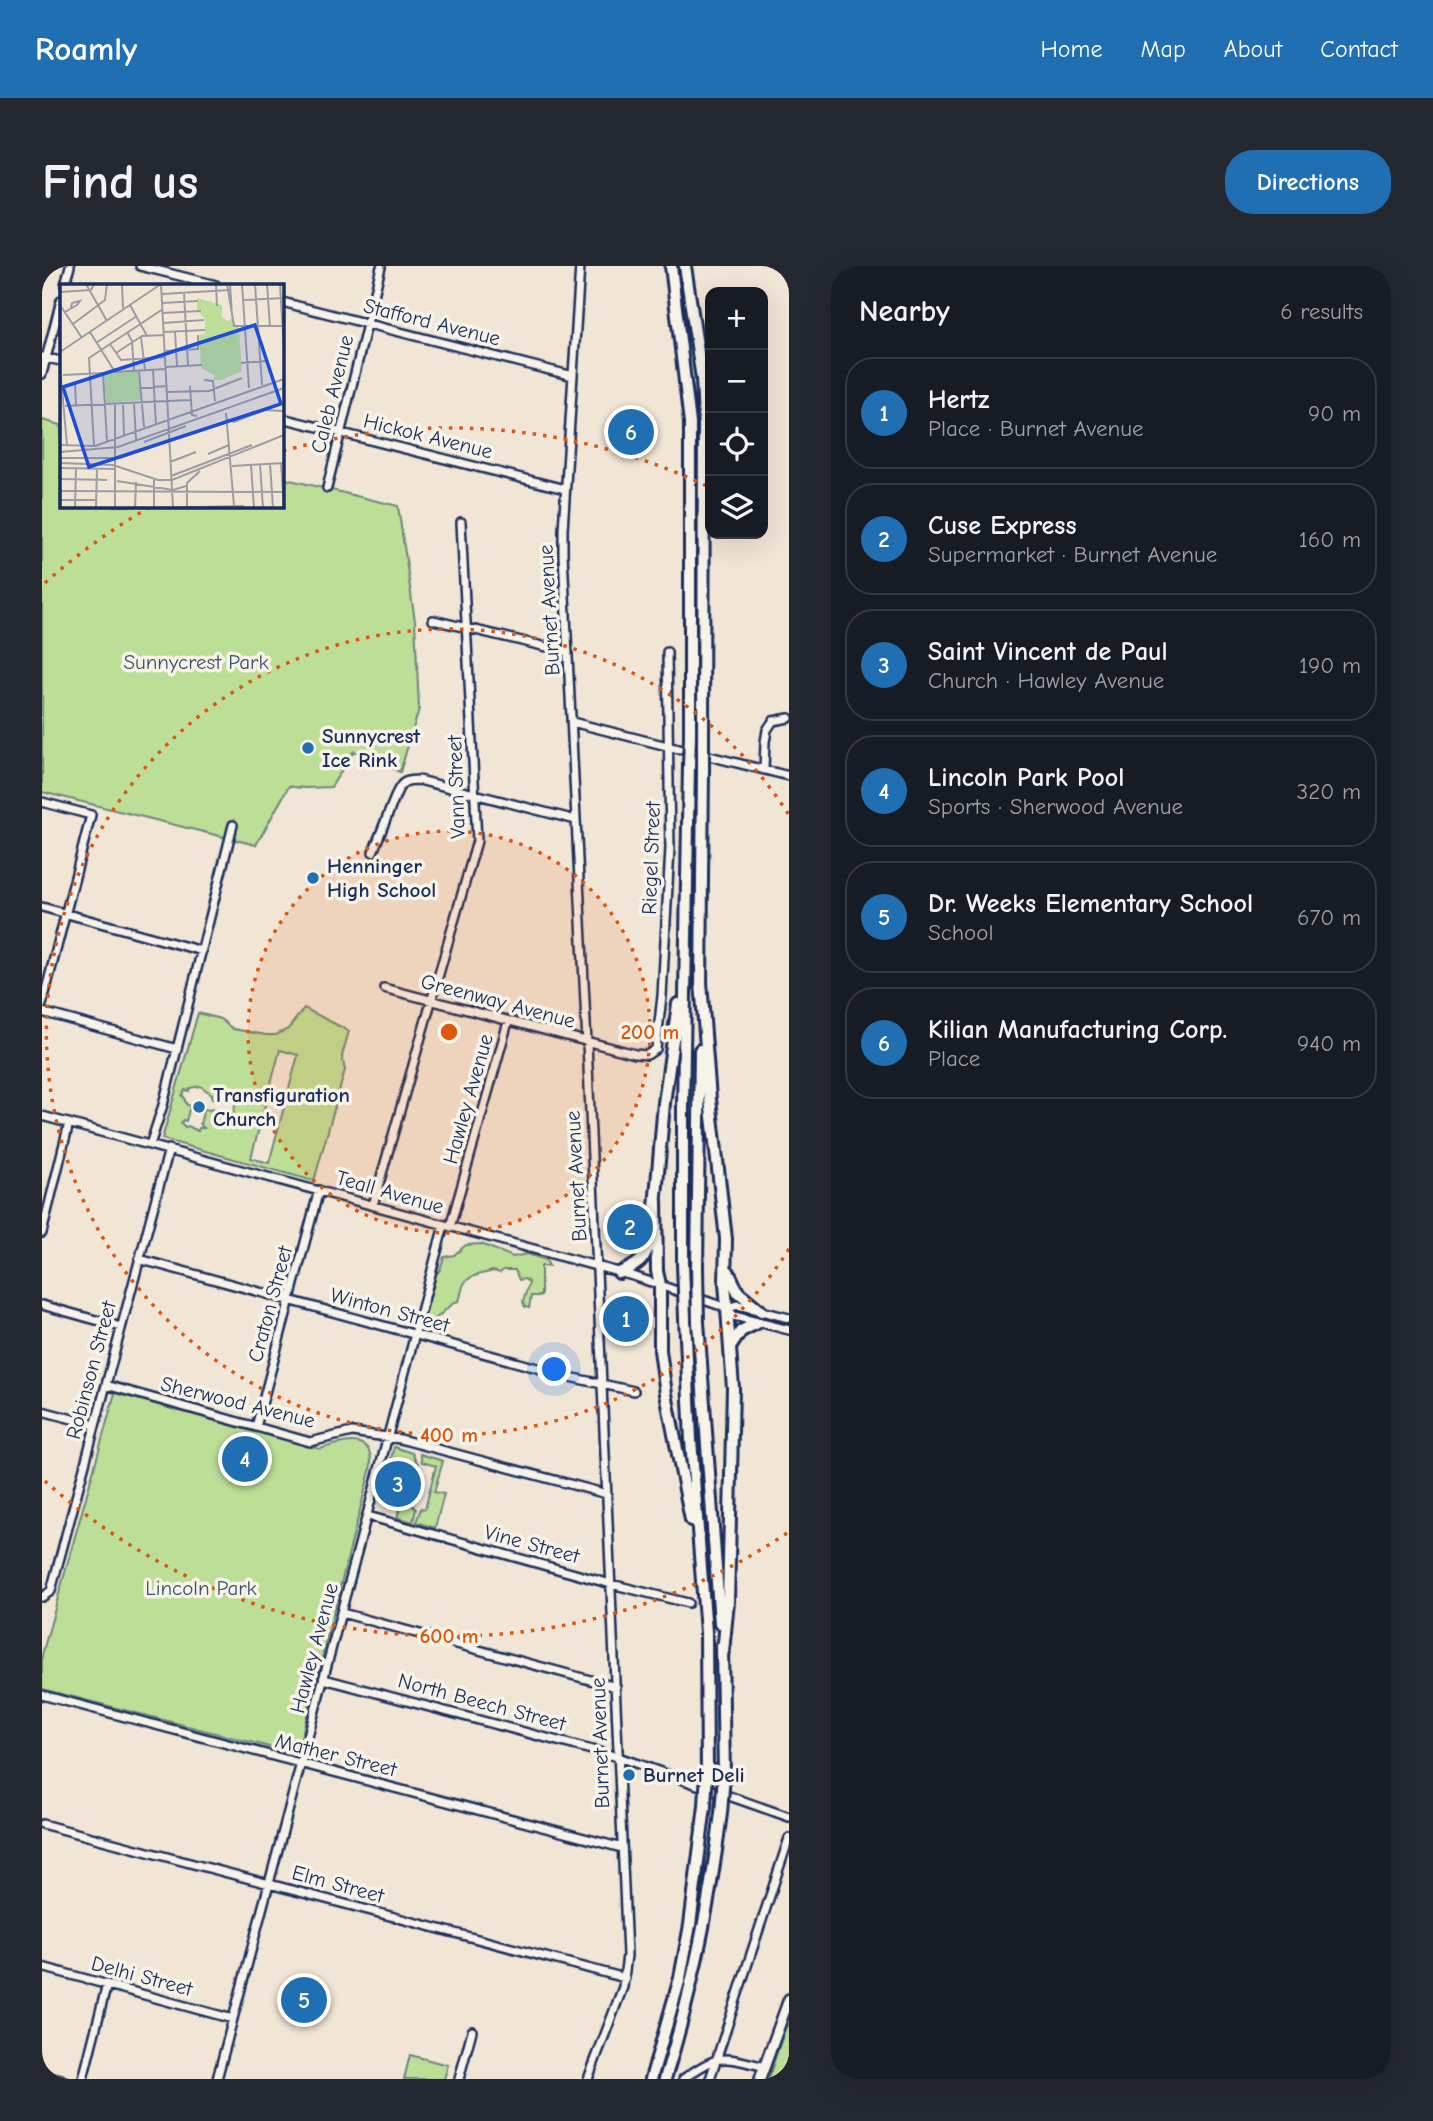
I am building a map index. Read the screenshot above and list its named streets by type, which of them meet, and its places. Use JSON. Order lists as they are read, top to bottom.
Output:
{
  "streets": {
    "street": [
      "Stafford Avenue",
      "Caleb Avenue",
      "Hickok Avenue",
      "Burnet Avenue",
      "Vann Street",
      "Riegel Street",
      "Greenway Avenue",
      "Hawley Avenue",
      "Teall Avenue",
      "Craton Street",
      "Winton Street",
      "Robinson Street",
      "Sherwood Avenue",
      "Vine Street",
      "North Beech Street",
      "Mather Street",
      "Elm Street",
      "Delhi Street"
    ]
  },
  "crossings": [
    ["Stafford Avenue", "Caleb Avenue"],
    ["Stafford Avenue", "Burnet Avenue"],
    ["Caleb Avenue", "Hickok Avenue"],
    ["Hickok Avenue", "Burnet Avenue"],
    ["Burnet Avenue", "Greenway Avenue"],
    ["Burnet Avenue", "Teall Avenue"],
    ["Burnet Avenue", "Winton Street"],
    ["Burnet Avenue", "Sherwood Avenue"],
    ["Burnet Avenue", "Vine Street"],
    ["Burnet Avenue", "North Beech Street"],
    ["Burnet Avenue", "Mather Street"],
    ["Burnet Avenue", "Elm Street"],
    ["Vann Street", "Greenway Avenue"],
    ["Vann Street", "Teall Avenue"],
    ["Riegel Street", "Greenway Avenue"],
    ["Greenway Avenue", "Hawley Avenue"],
    ["Hawley Avenue", "Teall Avenue"],
    ["Hawley Avenue", "Winton Street"],
    ["Hawley Avenue", "Sherwood Avenue"],
    ["Hawley Avenue", "Vine Street"],
    ["Hawley Avenue", "North Beech Street"],
    ["Hawley Avenue", "Mather Street"],
    ["Hawley Avenue", "Elm Street"],
    ["Hawley Avenue", "Delhi Street"],
    ["Teall Avenue", "Craton Street"],
    ["Teall Avenue", "Robinson Street"],
    ["Craton Street", "Winton Street"],
    ["Craton Street", "Sherwood Avenue"],
    ["Winton Street", "Robinson Street"],
    ["Robinson Street", "Sherwood Avenue"]
  ],
  "parks": ["Sunnycrest Park", "Lincoln Park"],
  "places": [
    "Sunnycrest Ice Rink",
    "Henninger High School",
    "Transfiguration Church",
    "Burnet Deli"
  ],
  "page": {
    "header": "Roamly",
    "nav": [
      "Home",
      "Map",
      "About",
      "Contact"
    ],
    "buttons": "Directions",
    "title": "Find us",
    "heading": ["Nearby", "6 results"],
    "map_buttons": ["+", "−"],
    "list": [
      {
        "mark": "1",
        "name": "Hertz",
        "note": "Place · Burnet Avenue",
        "value": "90 m"
      },
      {
        "mark": "2",
        "name": "Cuse Express",
        "note": "Supermarket · Burnet Avenue",
        "value": "160 m"
      },
      {
        "mark": "3",
        "name": "Saint Vincent de Paul",
        "note": "Church · Hawley Avenue",
        "value": "190 m"
      },
      {
        "mark": "4",
        "name": "Lincoln Park Pool",
        "note": "Sports · Sherwood Avenue",
        "value": "320 m"
      },
      {
        "mark": "5",
        "name": "Dr. Weeks Elementary School",
        "note": "School",
        "value": "670 m"
      },
      {
        "mark": "6",
        "name": "Kilian Manufacturing Corp.",
        "note": "Place",
        "value": "940 m"
      }
    ],
    "pins": [
      "6",
      "2",
      "1",
      "4",
      "3",
      "5"
    ]
  },
  "rings": ["200 m", "400 m", "600 m"]
}
